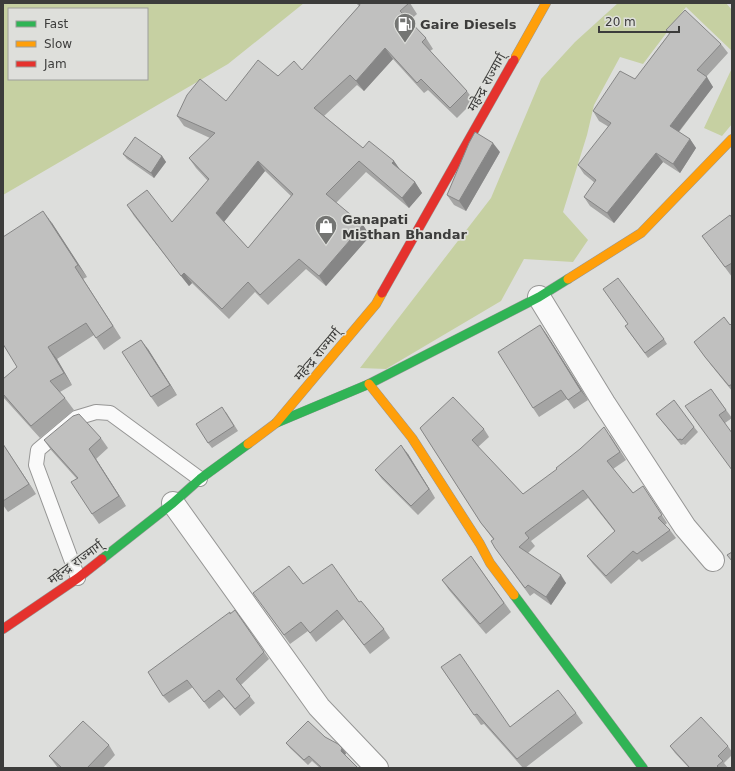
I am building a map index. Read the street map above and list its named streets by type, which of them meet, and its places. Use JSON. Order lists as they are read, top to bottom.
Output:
{
  "streets": {
    "main road": ["महेन्द्र राज्मार्ग्"]
  },
  "places": {
    "fuel station": ["Gaire Diesels"],
    "shop": ["Ganapati Misthan Bhandar"]
  },
  "legend": ["Fast", "Slow", "Jam"],
  "scale_bar": "20 m"
}
